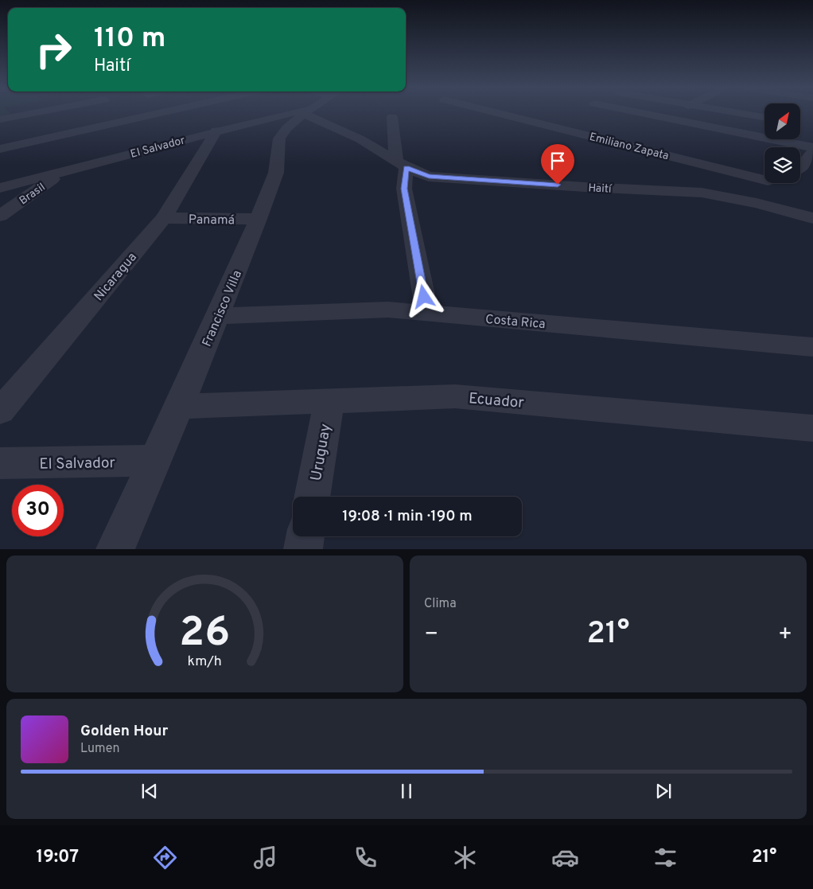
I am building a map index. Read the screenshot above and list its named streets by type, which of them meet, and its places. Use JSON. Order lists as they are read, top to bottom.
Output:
{
  "streets": {
    "street": [
      "Emiliano Zapata",
      "El Salvador",
      "Haití",
      "Brasil",
      "Panamá",
      "Nicaragua",
      "Francisco Villa",
      "Costa Rica",
      "Ecuador",
      "Uruguay"
    ]
  },
  "crossings": [
    ["Emiliano Zapata", "Haití"],
    ["El Salvador", "Brasil"],
    ["El Salvador", "Nicaragua"],
    ["El Salvador", "Francisco Villa"],
    ["Panamá", "Nicaragua"],
    ["Panamá", "Francisco Villa"],
    ["Francisco Villa", "Costa Rica"],
    ["Francisco Villa", "Ecuador"],
    ["Ecuador", "Uruguay"]
  ],
  "north": "top right",
  "page": {
    "turn": ["110 m", "Haití"],
    "limit": "30",
    "trip": "19:08 · 1 min · 190 m",
    "tile": "Clima",
    "heat": ["−", "21°", "+"],
    "song": ["Golden Hour", "Lumen"],
    "tabs": ["19:07", "21°"],
    "gauge": ["26", "km/h"]
  }
}
